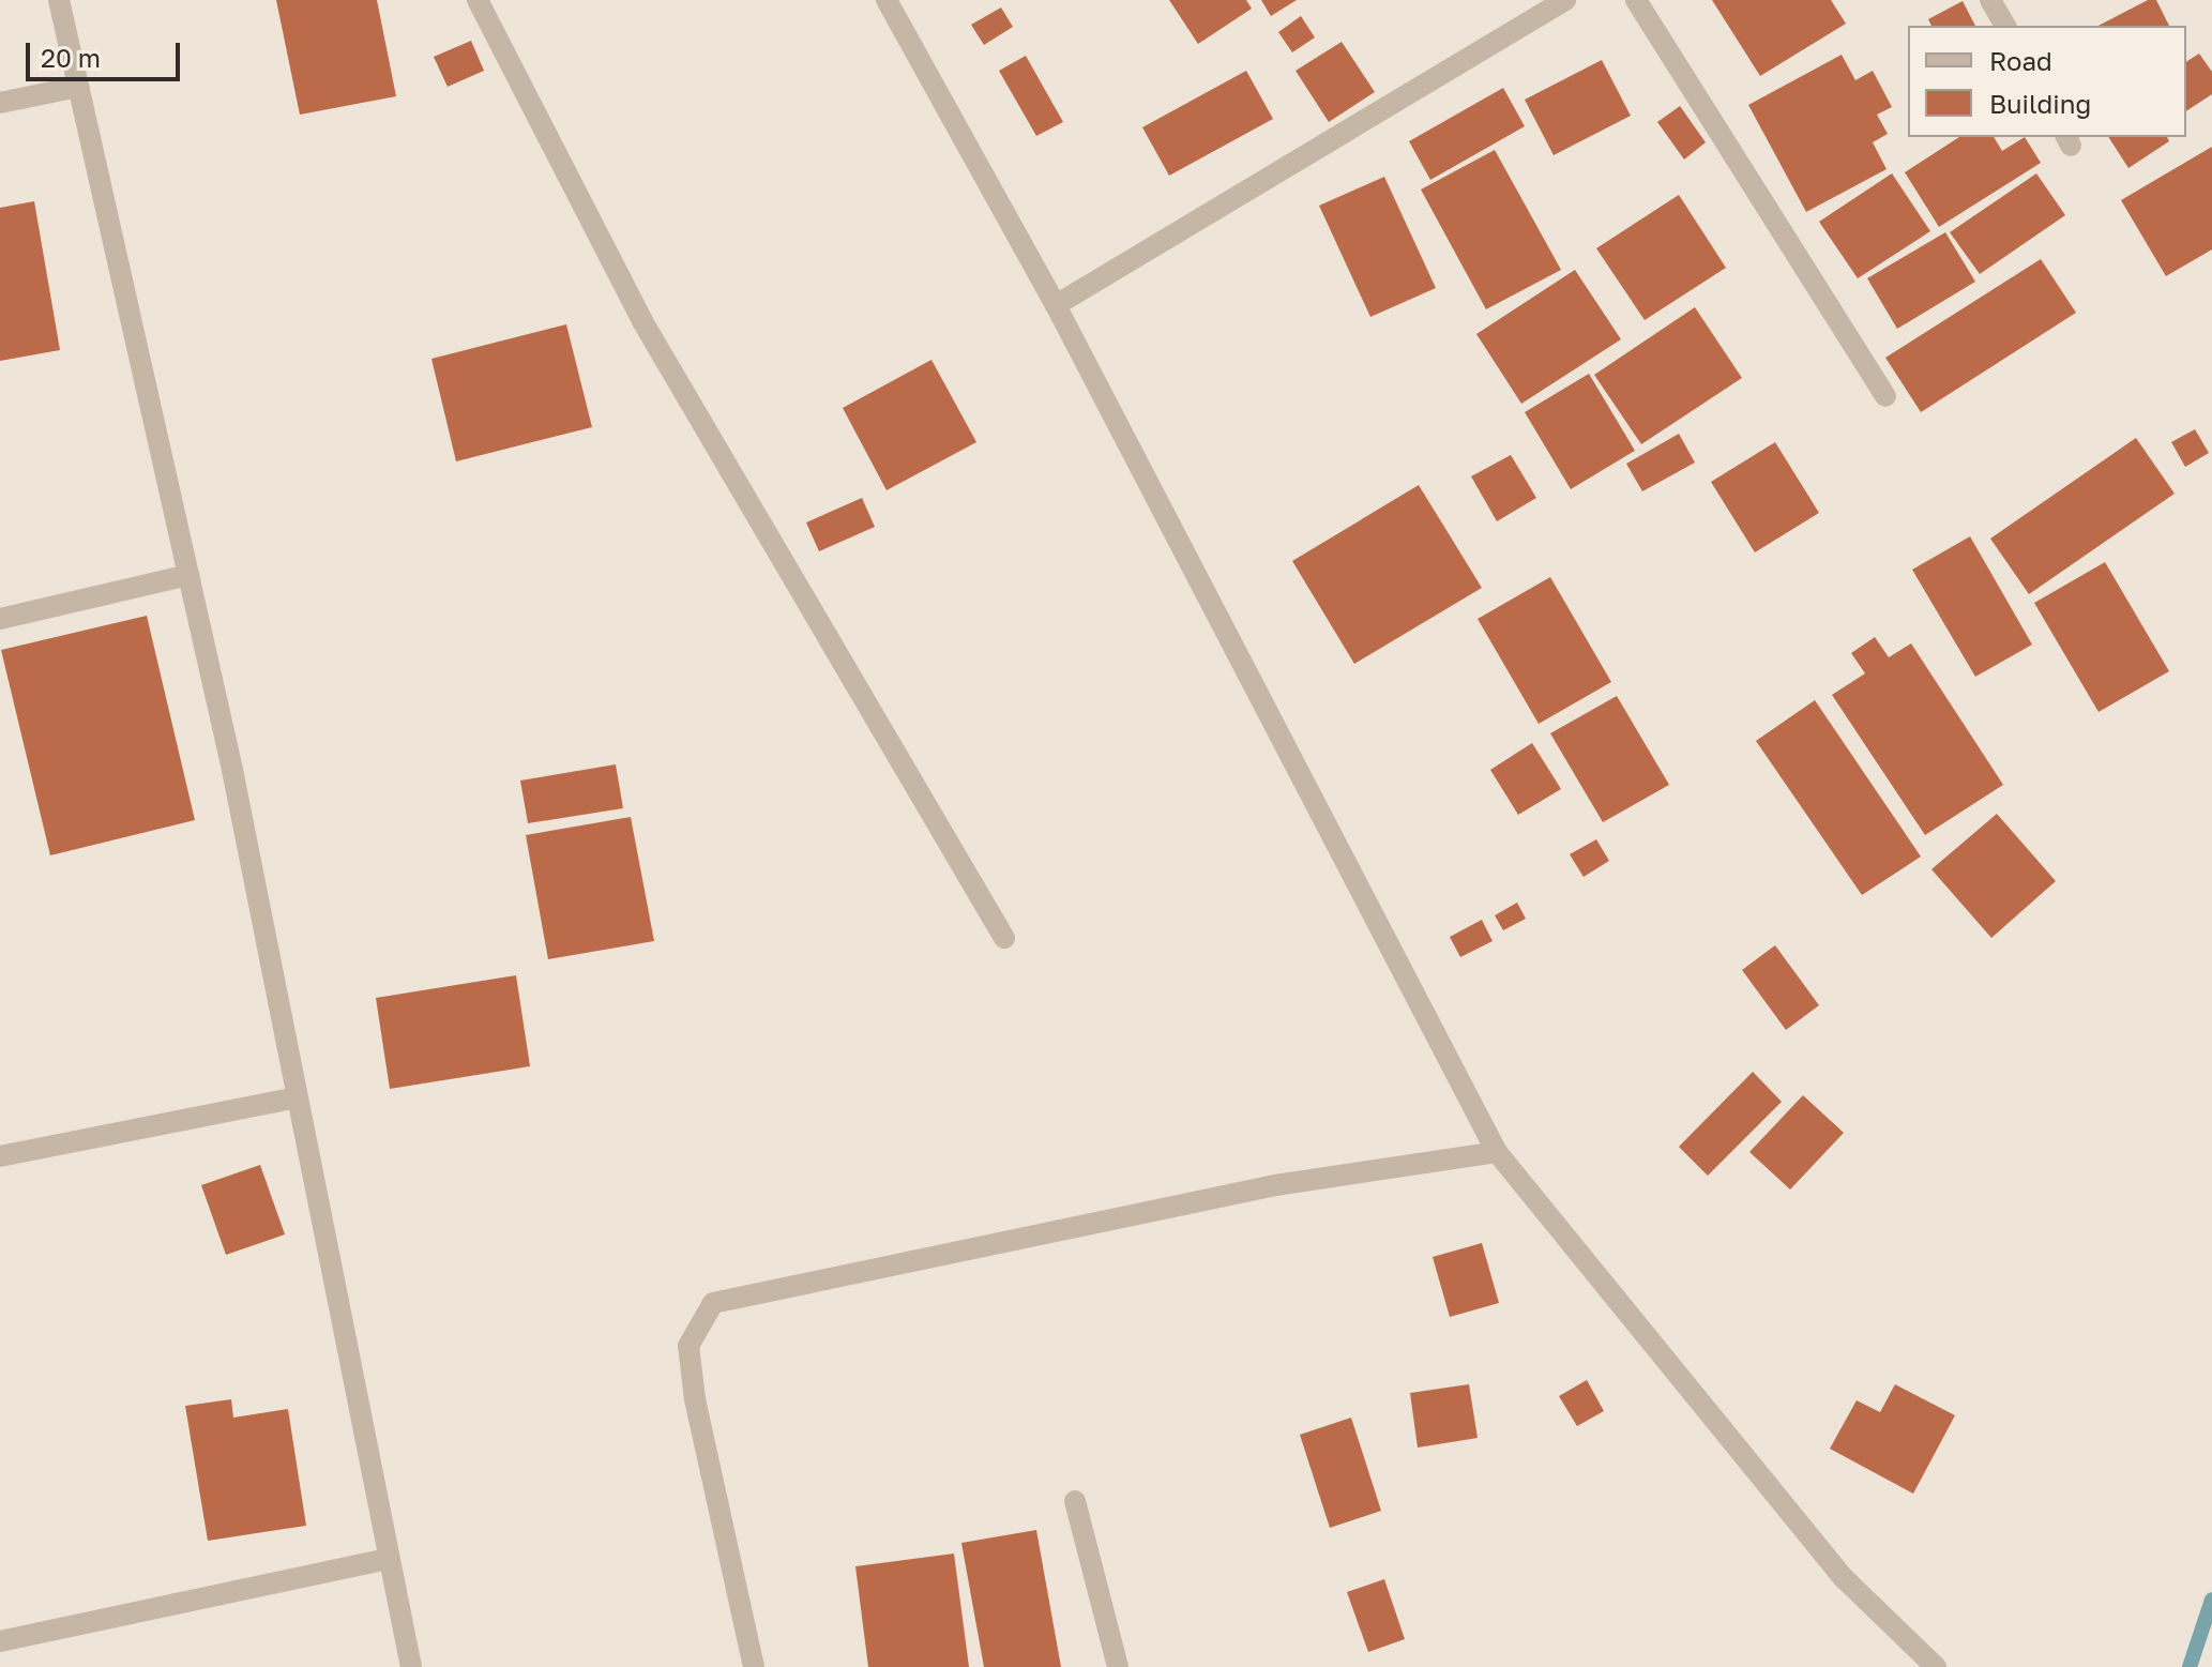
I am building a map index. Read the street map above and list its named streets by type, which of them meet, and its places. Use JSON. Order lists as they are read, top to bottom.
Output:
{
  "legend": ["Road", "Building"],
  "scale_bar": "20 m"
}
